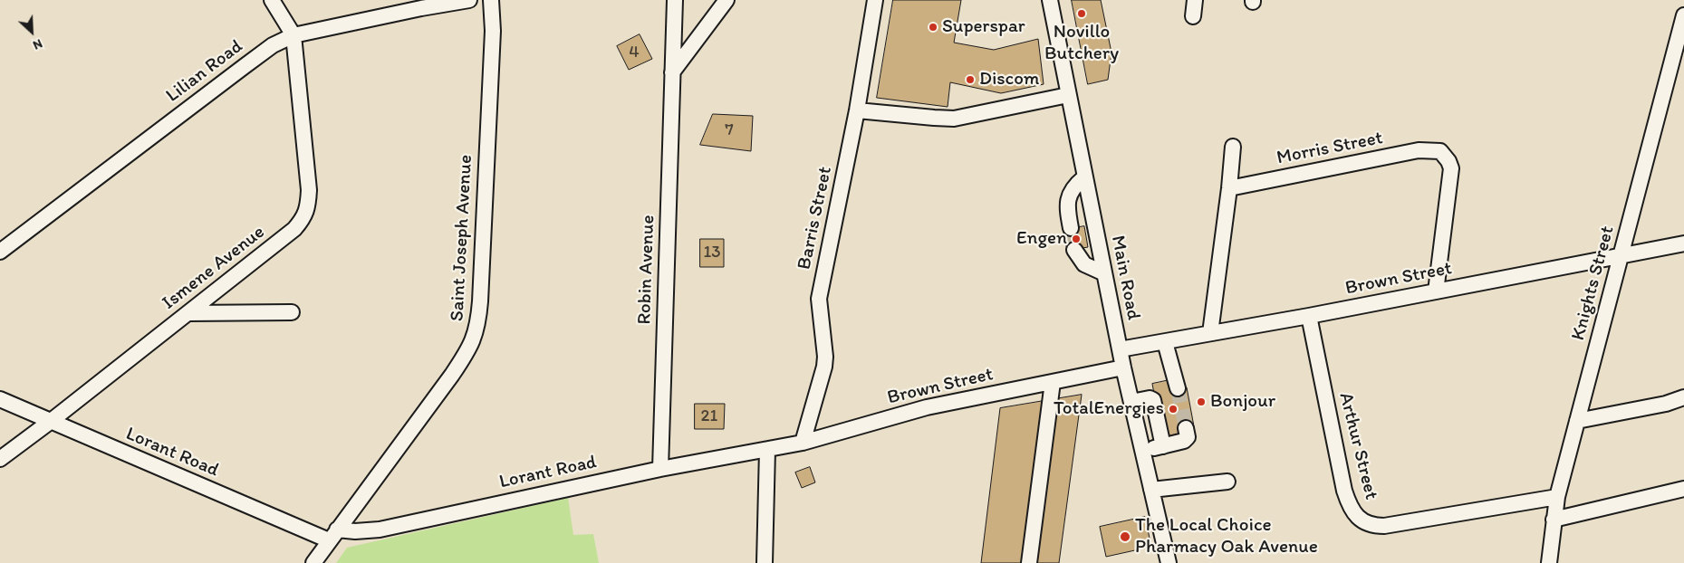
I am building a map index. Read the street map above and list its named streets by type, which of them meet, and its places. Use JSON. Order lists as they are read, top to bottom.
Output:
{
  "streets": {
    "street": [
      "Lilian Road",
      "Morris Street",
      "Barris Street",
      "Saint Joseph Avenue",
      "Ismene Avenue",
      "Robin Avenue",
      "Main Road",
      "Brown Street",
      "Knights Street",
      "Arthur Street",
      "Lorant Road"
    ]
  },
  "crossings": [
    ["Lilian Road", "Ismene Avenue"],
    ["Morris Street", "Brown Street"],
    ["Barris Street", "Brown Street"],
    ["Saint Joseph Avenue", "Lorant Road"],
    ["Ismene Avenue", "Lorant Road"],
    ["Robin Avenue", "Lorant Road"],
    ["Main Road", "Brown Street"],
    ["Brown Street", "Knights Street"],
    ["Brown Street", "Arthur Street"],
    ["Brown Street", "Lorant Road"],
    ["Knights Street", "Arthur Street"]
  ],
  "places": [
    "Novillo Butchery",
    "Superspar",
    "Discom",
    "Engen",
    "Bonjour",
    "TotalEnergies",
    "The Local Choice Pharmacy Oak Avenue"
  ],
  "house_numbers": [
    "4",
    "7",
    "13",
    "21"
  ],
  "north": "bottom right"
}
